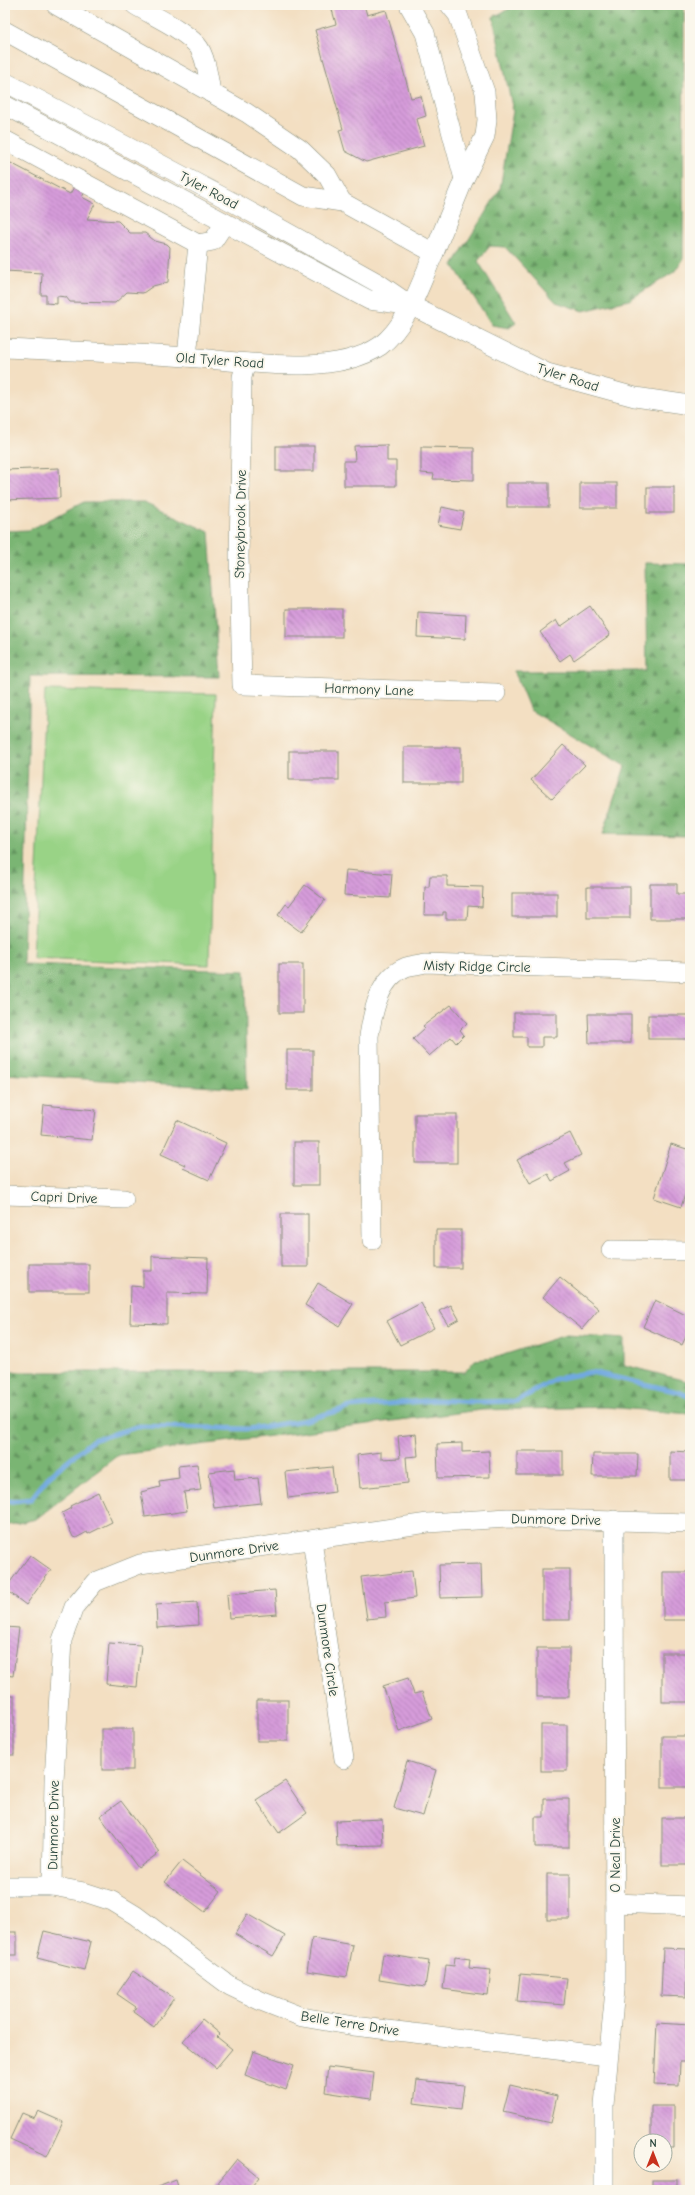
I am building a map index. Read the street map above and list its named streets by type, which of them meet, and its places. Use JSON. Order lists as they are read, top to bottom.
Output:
{
  "streets": {
    "street": [
      "Tyler Road",
      "Old Tyler Road",
      "Stoneybrook Drive",
      "Harmony Lane",
      "Misty Ridge Circle",
      "Capri Drive",
      "Dunmore Drive",
      "Dunmore Circle",
      "O Neal Drive",
      "Belle Terre Drive"
    ]
  },
  "crossings": [
    ["Tyler Road", "Old Tyler Road"],
    ["Old Tyler Road", "Stoneybrook Drive"],
    ["Stoneybrook Drive", "Harmony Lane"],
    ["Dunmore Drive", "Dunmore Circle"],
    ["Dunmore Drive", "O Neal Drive"],
    ["Dunmore Drive", "Belle Terre Drive"],
    ["O Neal Drive", "Belle Terre Drive"]
  ],
  "north": "top"
}
